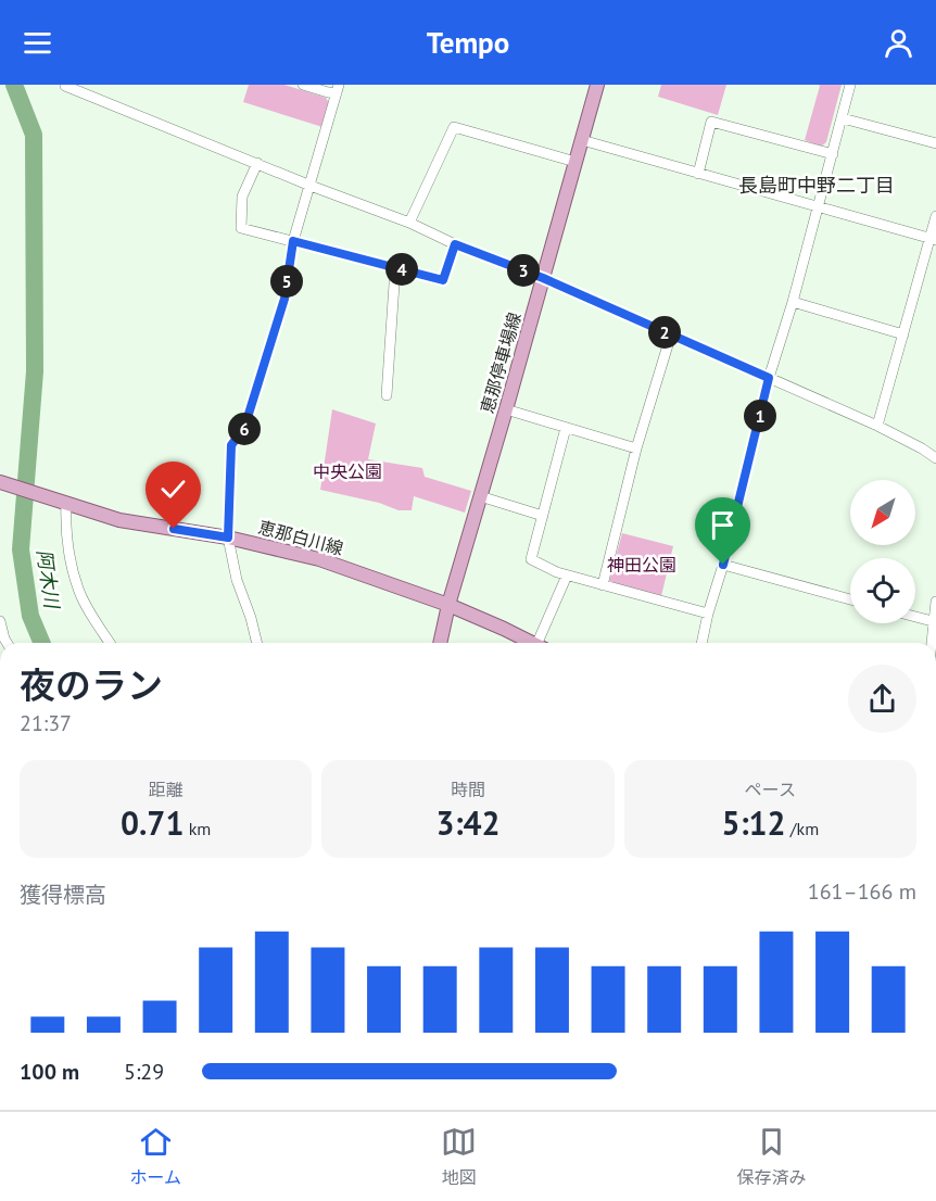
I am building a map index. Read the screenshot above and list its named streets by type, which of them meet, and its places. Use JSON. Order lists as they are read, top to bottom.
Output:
{
  "streets": {
    "main road": ["恵那停車場線", "恵那白川線"]
  },
  "crossings": [
    ["恵那停車場線", "恵那白川線"]
  ],
  "districts": ["長島町中野二丁目"],
  "water": ["阿木川"],
  "parks": ["中央公園", "神田公園"],
  "north": "bottom left",
  "page": {
    "header": "Tempo",
    "pins": [
      "4",
      "3",
      "5",
      "2",
      "1",
      "6"
    ],
    "heading": ["夜のラン", "21:37"],
    "stats": [
      ["距離", "0.71 km"],
      ["時間", "3:42"],
      ["ペース", "5:12 /km"]
    ],
    "chart": ["獲得標高", "161–166 m"],
    "list": [
      {
        "name": "100 m",
        "note": "5:29"
      }
    ],
    "tabs": ["ホーム", "地図", "保存済み"]
  }
}
